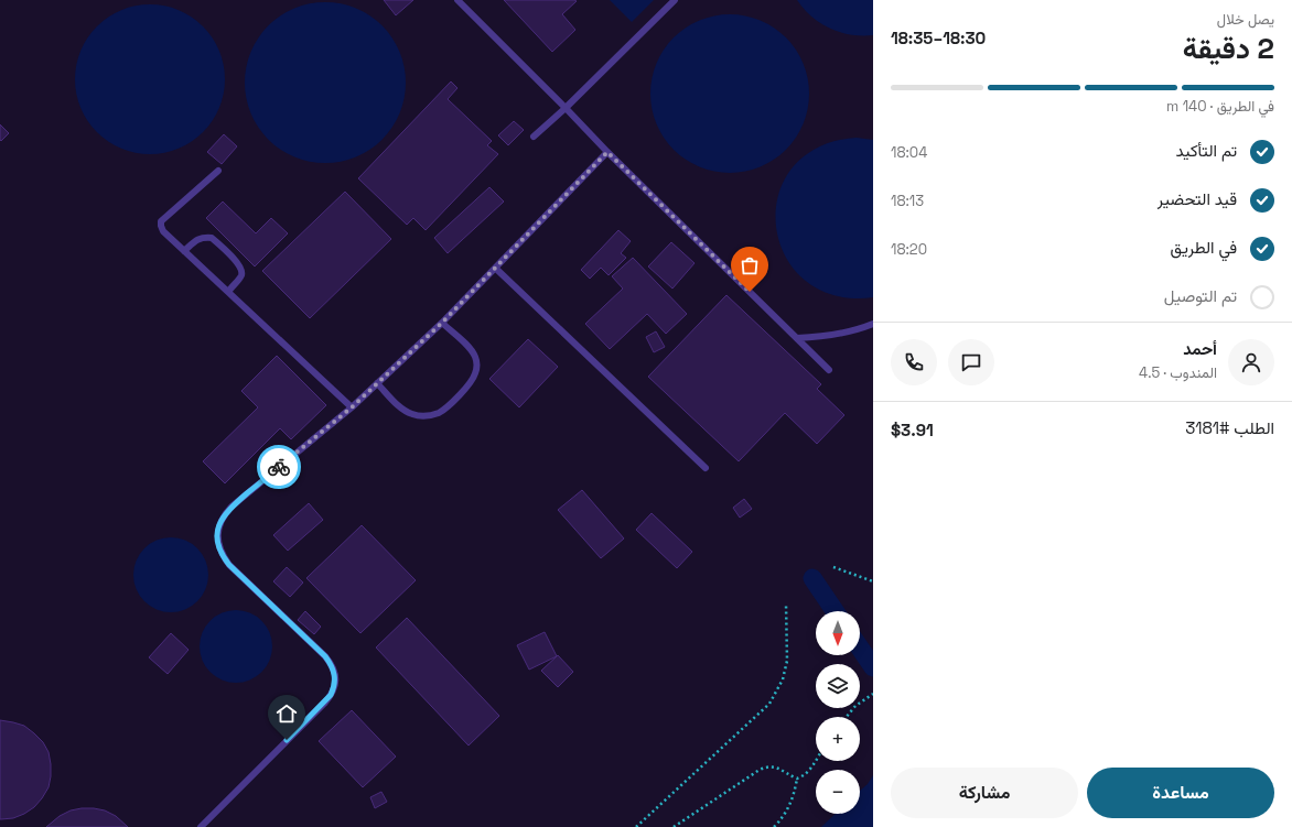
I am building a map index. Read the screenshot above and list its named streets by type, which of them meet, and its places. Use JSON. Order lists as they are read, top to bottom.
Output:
{
  "north": "bottom",
  "page": {
    "heading": ["2 دقيقة", "يصل خلال", "18:30–18:35"],
    "panel": [
      "أحمد",
      "المندوب · 4.5",
      "الطلب #3181",
      "$3.91"
    ],
    "bar": "في الطريق · 140 m",
    "list": [
      ["تم التأكيد", "18:04"],
      ["قيد التحضير", "18:13"],
      ["في الطريق", "18:20"],
      "تم التوصيل"
    ],
    "map_buttons": ["+", "−"],
    "buttons": ["مساعدة", "مشاركة"]
  }
}
